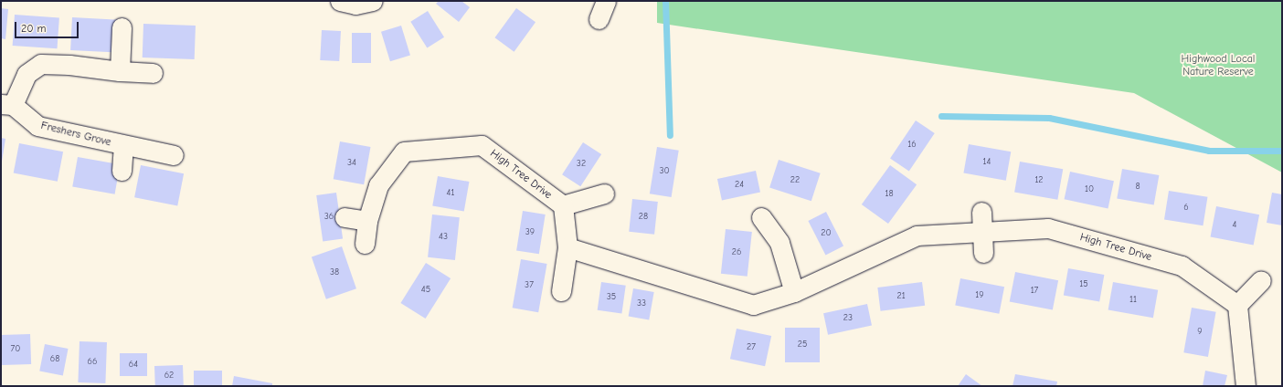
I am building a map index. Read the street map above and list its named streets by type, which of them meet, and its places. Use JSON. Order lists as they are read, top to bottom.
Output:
{
  "streets": {
    "street": ["Freshers Grove", "High Tree Drive"]
  },
  "parks": ["Highwood Local Nature Reserve"],
  "house_numbers": [
    "16",
    "14",
    "34",
    "32",
    "30",
    "22",
    "12",
    "24",
    "8",
    "10",
    "41",
    "18",
    "6",
    "36",
    "28",
    "4",
    "39",
    "20",
    "43",
    "26",
    "38",
    "15",
    "37",
    "45",
    "17",
    "19",
    "21",
    "35",
    "11",
    "33",
    "23",
    "9",
    "25",
    "27",
    "70",
    "68",
    "66",
    "64",
    "62"
  ],
  "scale_bar": "20 m"
}
